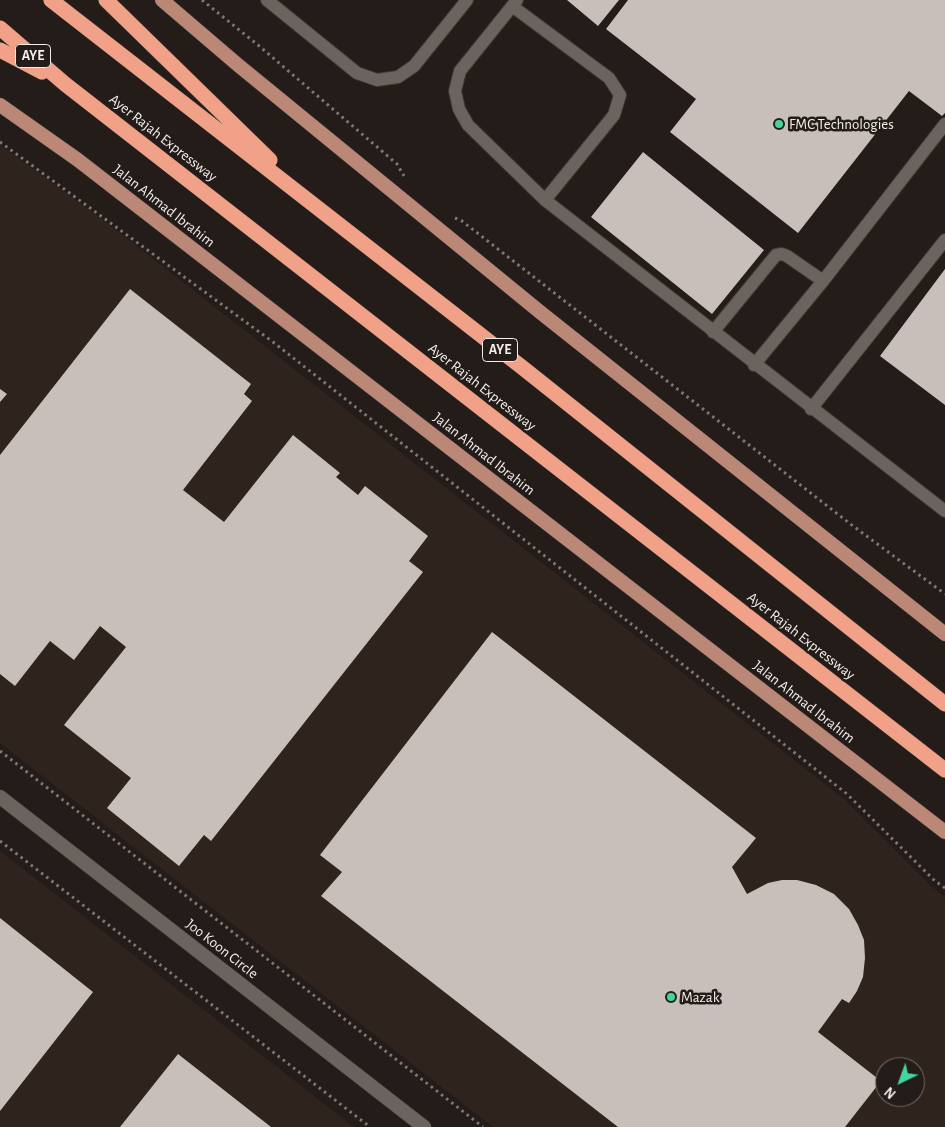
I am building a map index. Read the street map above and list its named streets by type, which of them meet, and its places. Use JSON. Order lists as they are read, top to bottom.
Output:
{
  "streets": {
    "highway": ["AYE", "Ayer Rajah Expressway"],
    "main road": ["Jalan Ahmad Ibrahim"],
    "street": ["Joo Koon Circle"]
  },
  "places": ["FMC Technologies", "Mazak"],
  "north": "bottom left"
}
